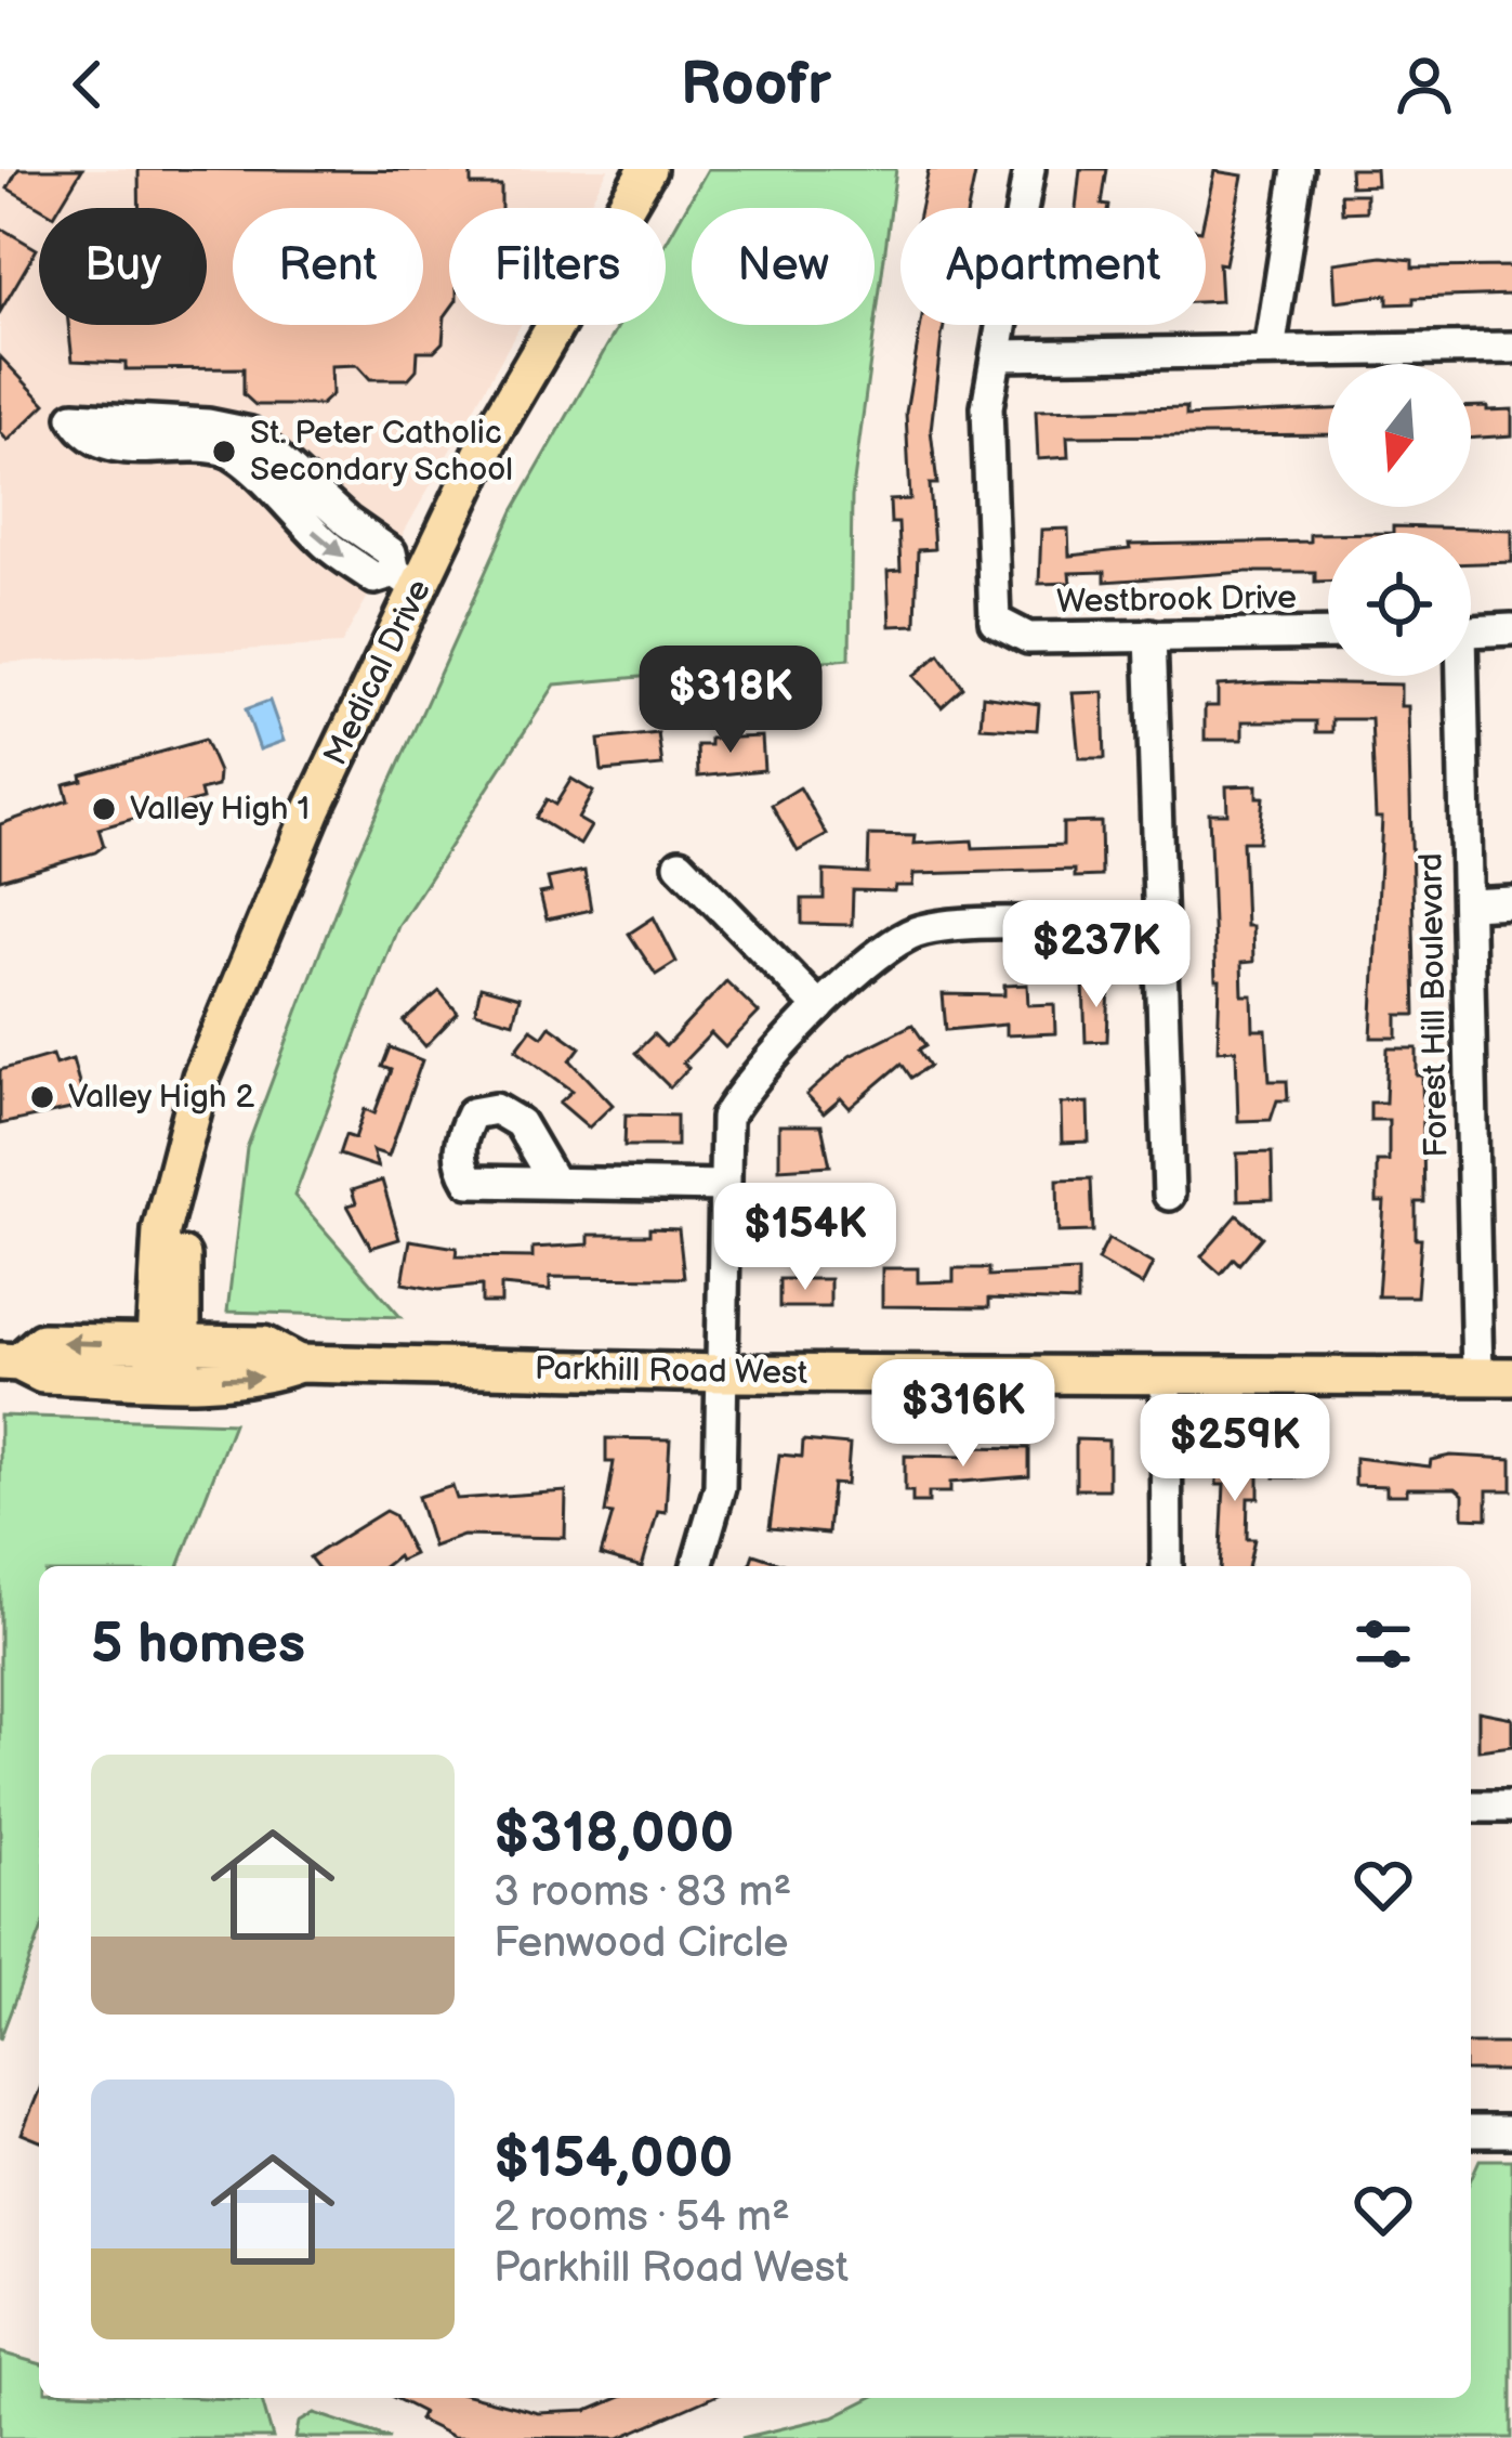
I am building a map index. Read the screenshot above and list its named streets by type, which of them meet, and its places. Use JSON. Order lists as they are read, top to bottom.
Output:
{
  "streets": {
    "main road": ["Medical Drive", "Parkhill Road West"],
    "street": ["Westbrook Drive", "Forest Hill Boulevard"]
  },
  "crossings": [
    ["Medical Drive", "Parkhill Road West"],
    ["Forest Hill Boulevard", "Parkhill Road West"]
  ],
  "places": ["St. Peter Catholic Secondary School", "Valley High 1", "Valley High 2"],
  "north": "bottom",
  "page": {
    "header": "Roofr",
    "chip": [
      "Buy",
      "Rent",
      "Filters",
      "New",
      "Apartment"
    ],
    "price": [
      "$318K",
      "$237K",
      "$154K",
      "$316K",
      "$259K"
    ],
    "heading": "5 homes",
    "list": [
      {
        "name": "$318,000",
        "note": "3 rooms · 83 m² · Fenwood Circle"
      },
      {
        "name": "$154,000",
        "note": "2 rooms · 54 m² · Parkhill Road West"
      }
    ]
  }
}
